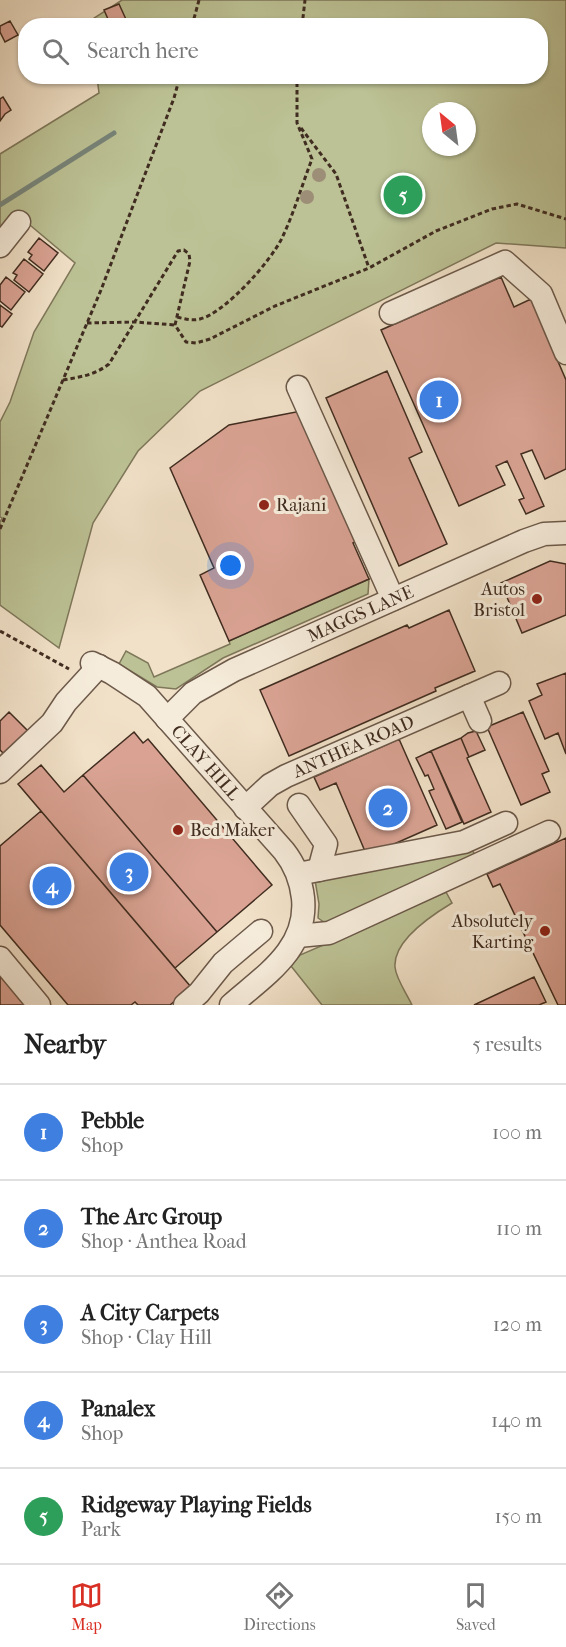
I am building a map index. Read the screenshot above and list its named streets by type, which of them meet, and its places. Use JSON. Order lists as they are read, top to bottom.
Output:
{
  "streets": {
    "street": ["MAGGS LANE", "ANTHEA ROAD", "CLAY HILL"]
  },
  "crossings": [
    ["MAGGS LANE", "CLAY HILL"],
    ["ANTHEA ROAD", "CLAY HILL"]
  ],
  "places": [
    "Rajani",
    "Autos Bristol",
    "Bed Maker",
    "Absolutely Karting"
  ],
  "north": "top left",
  "page": {
    "search": "Search here",
    "pins": [
      "5",
      "1",
      "2",
      "3",
      "4"
    ],
    "heading": ["Nearby", "5 results"],
    "list": [
      {
        "mark": "1",
        "name": "Pebble",
        "note": "Shop",
        "value": "100 m"
      },
      {
        "mark": "2",
        "name": "The Arc Group",
        "note": "Shop · Anthea Road",
        "value": "110 m"
      },
      {
        "mark": "3",
        "name": "A City Carpets",
        "note": "Shop · Clay Hill",
        "value": "120 m"
      },
      {
        "mark": "4",
        "name": "Panalex",
        "note": "Shop",
        "value": "140 m"
      },
      {
        "mark": "5",
        "name": "Ridgeway Playing Fields",
        "note": "Park",
        "value": "150 m"
      }
    ],
    "nav": ["Map", "Directions", "Saved"]
  }
}
